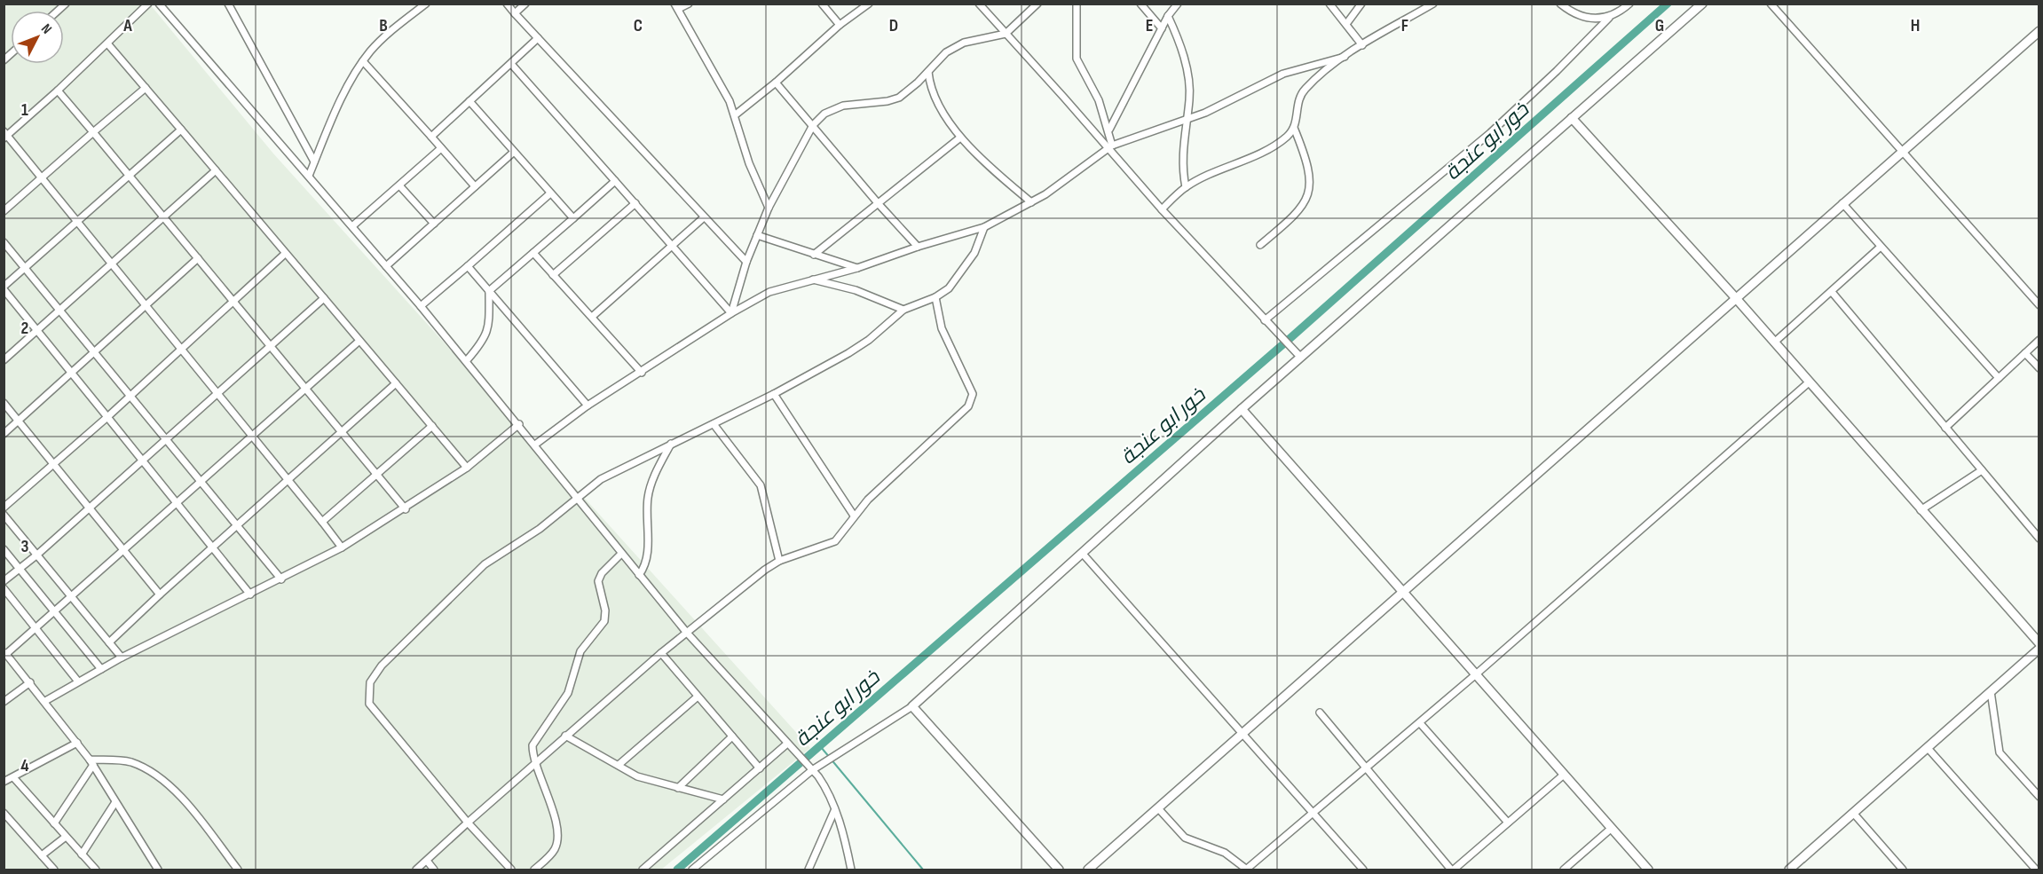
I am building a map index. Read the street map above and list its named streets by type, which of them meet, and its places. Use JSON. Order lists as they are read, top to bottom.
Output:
{
  "water": ["خور ابو عنجة"],
  "north": "top right",
  "grid": {
    "columns": [
      "A",
      "B",
      "C",
      "D",
      "E",
      "F",
      "G",
      "H"
    ],
    "rows": [
      "1",
      "2",
      "3",
      "4"
    ]
  }
}
